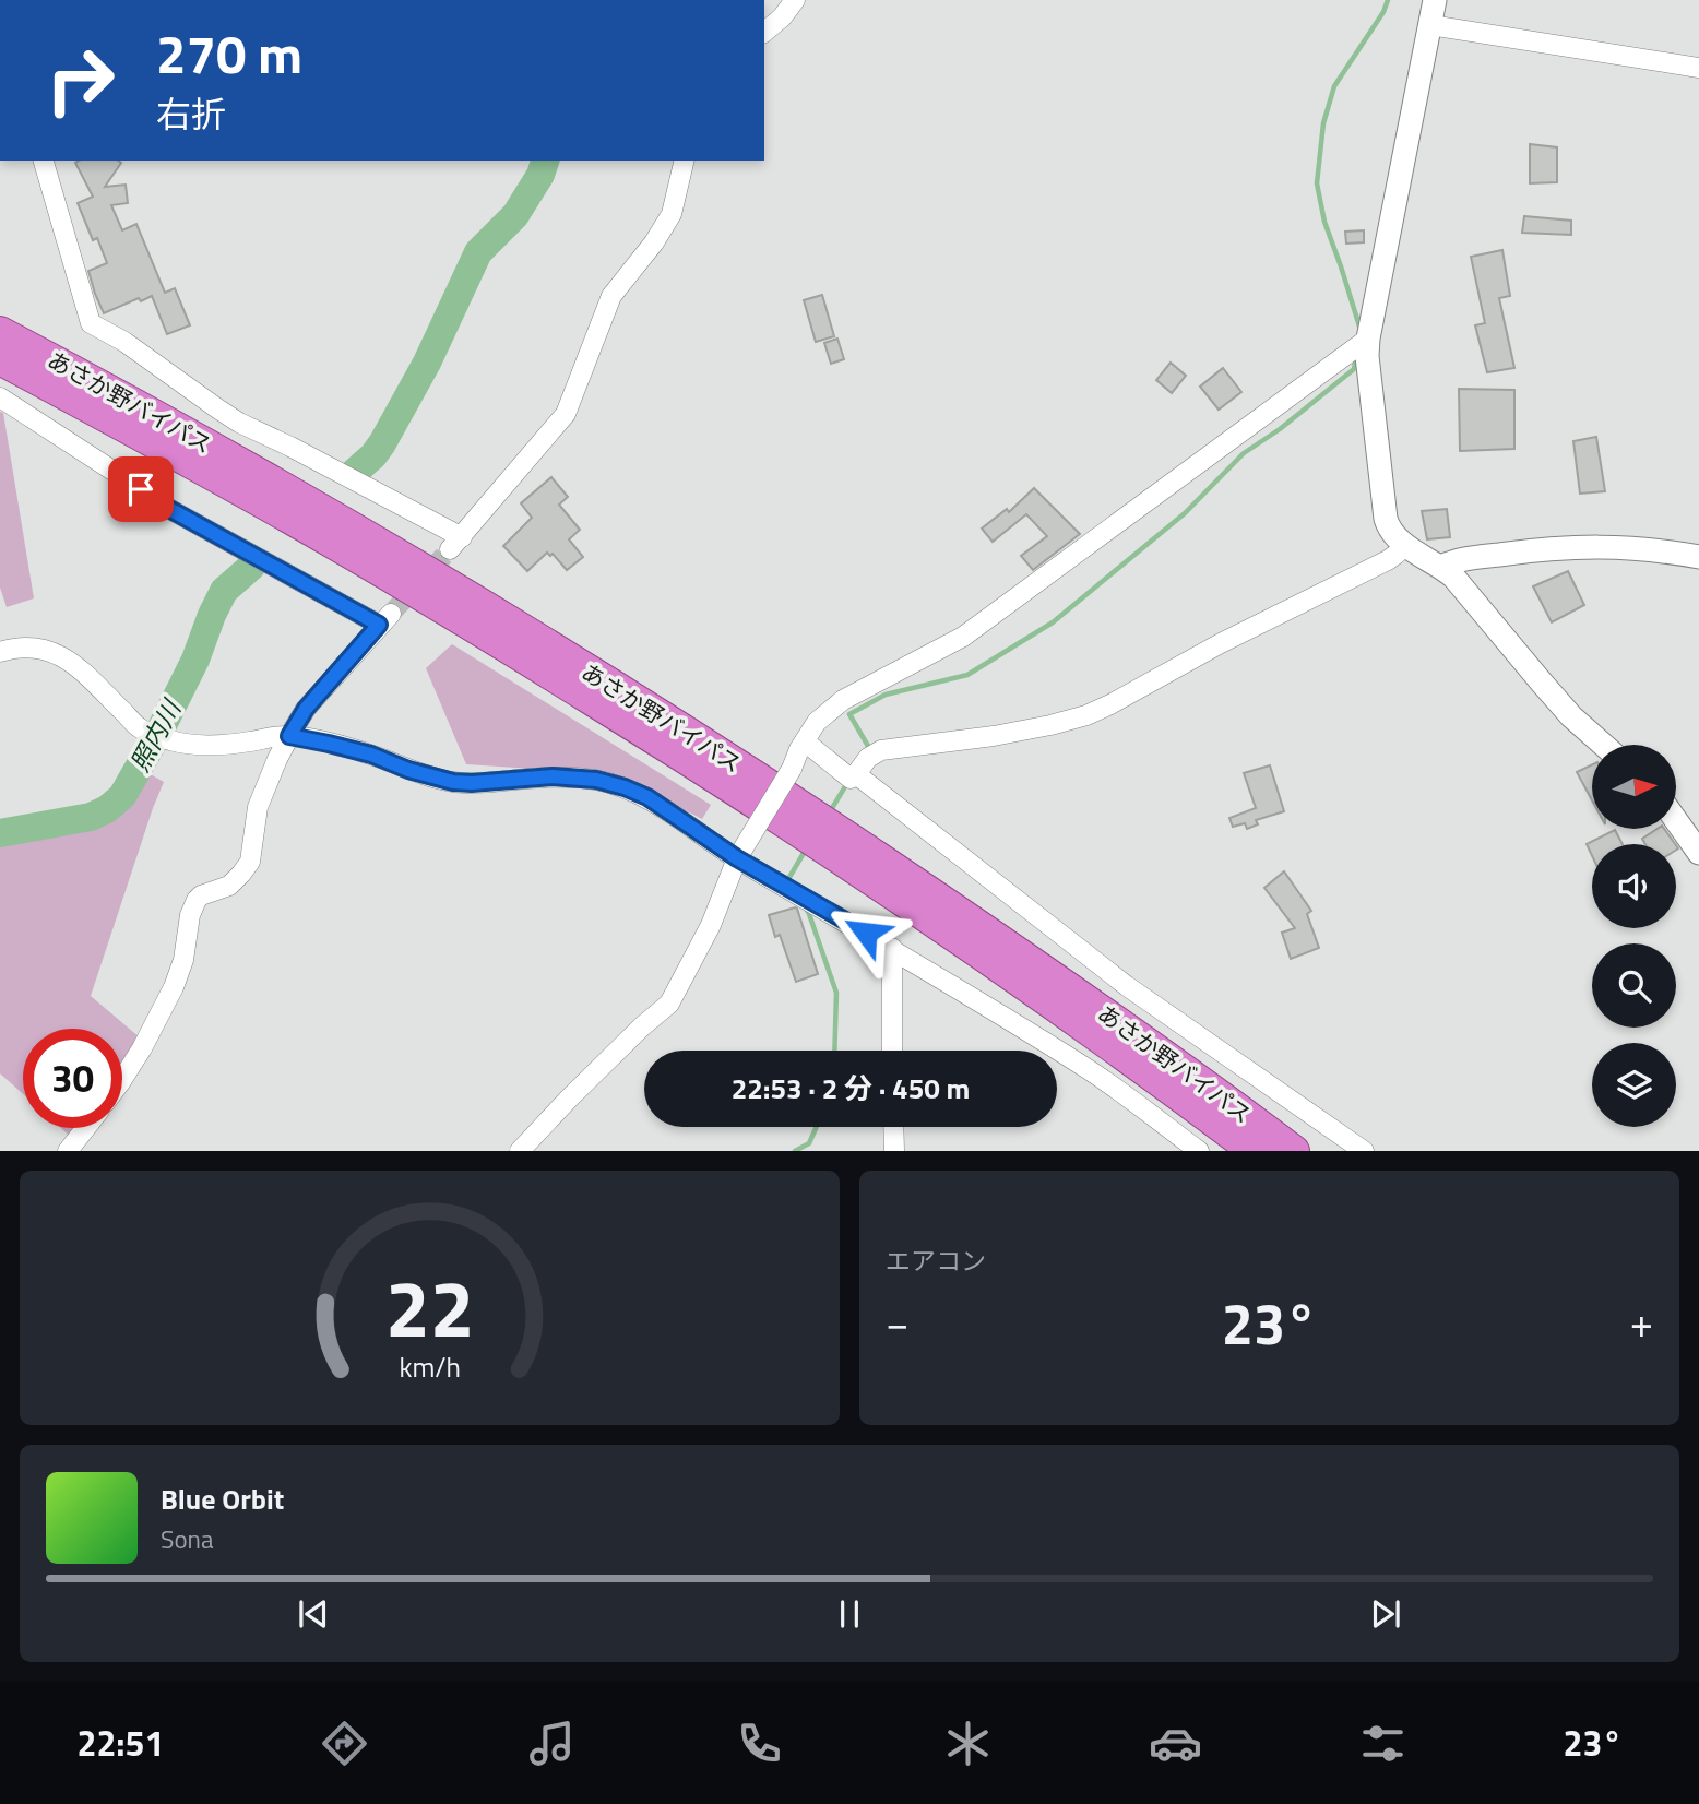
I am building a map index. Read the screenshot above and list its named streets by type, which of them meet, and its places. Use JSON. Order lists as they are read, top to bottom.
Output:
{
  "streets": {
    "highway": ["あさか野バイパス"]
  },
  "water": ["照内川"],
  "north": "right",
  "page": {
    "turn": ["270 m", "右折"],
    "limit": "30",
    "trip": "22:53 · 2 分 · 450 m",
    "tile": "エアコン",
    "heat": ["−", "23°", "+"],
    "song": ["Blue Orbit", "Sona"],
    "tabs": ["22:51", "23°"],
    "gauge": ["22", "km/h"]
  }
}
